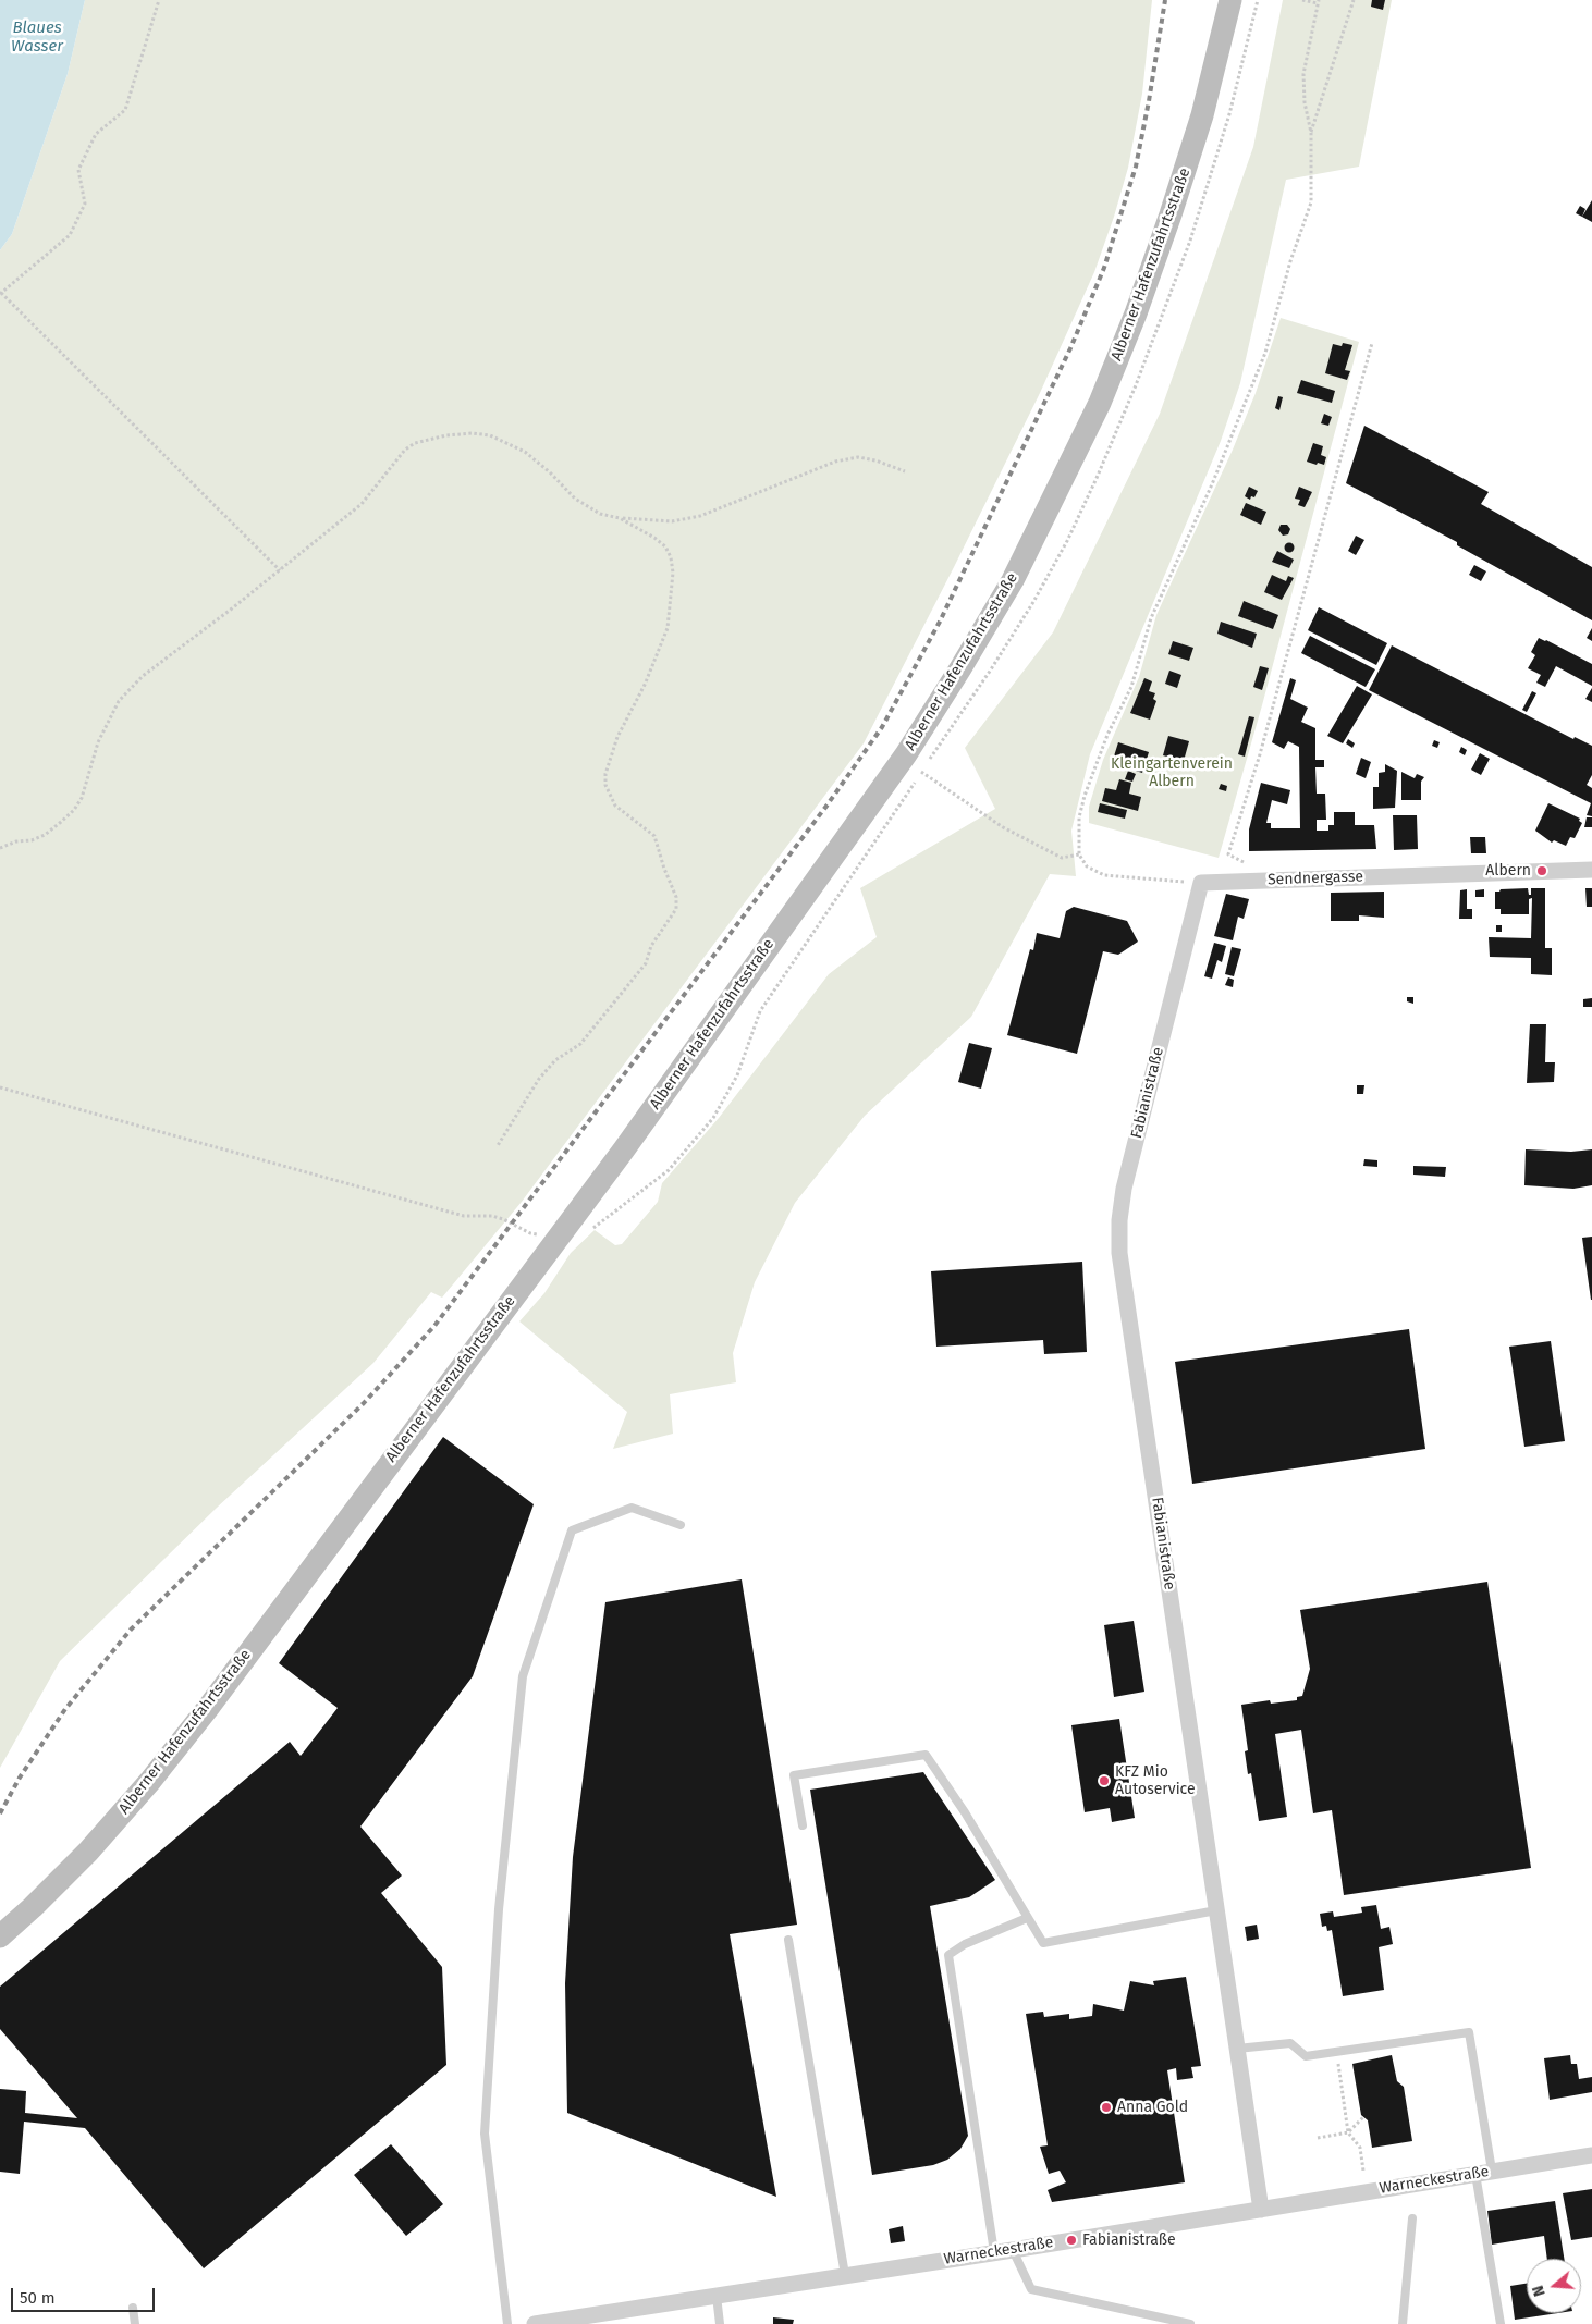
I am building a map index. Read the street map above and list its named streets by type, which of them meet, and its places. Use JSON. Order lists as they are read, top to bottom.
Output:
{
  "streets": {
    "main road": ["Alberner Hafenzufahrtsstraße"],
    "street": ["Sendnergasse", "Fabianistraße", "Warneckestraße"]
  },
  "crossings": [
    ["Sendnergasse", "Fabianistraße"],
    ["Fabianistraße", "Warneckestraße"]
  ],
  "water": ["Blaues Wasser"],
  "parks": ["Kleingartenverein Albern"],
  "places": [
    "Albern",
    "KFZ Mio Autoservice",
    "Anna Gold",
    "Fabianistraße"
  ],
  "scale_bar": "50 m",
  "north": "left"
}
